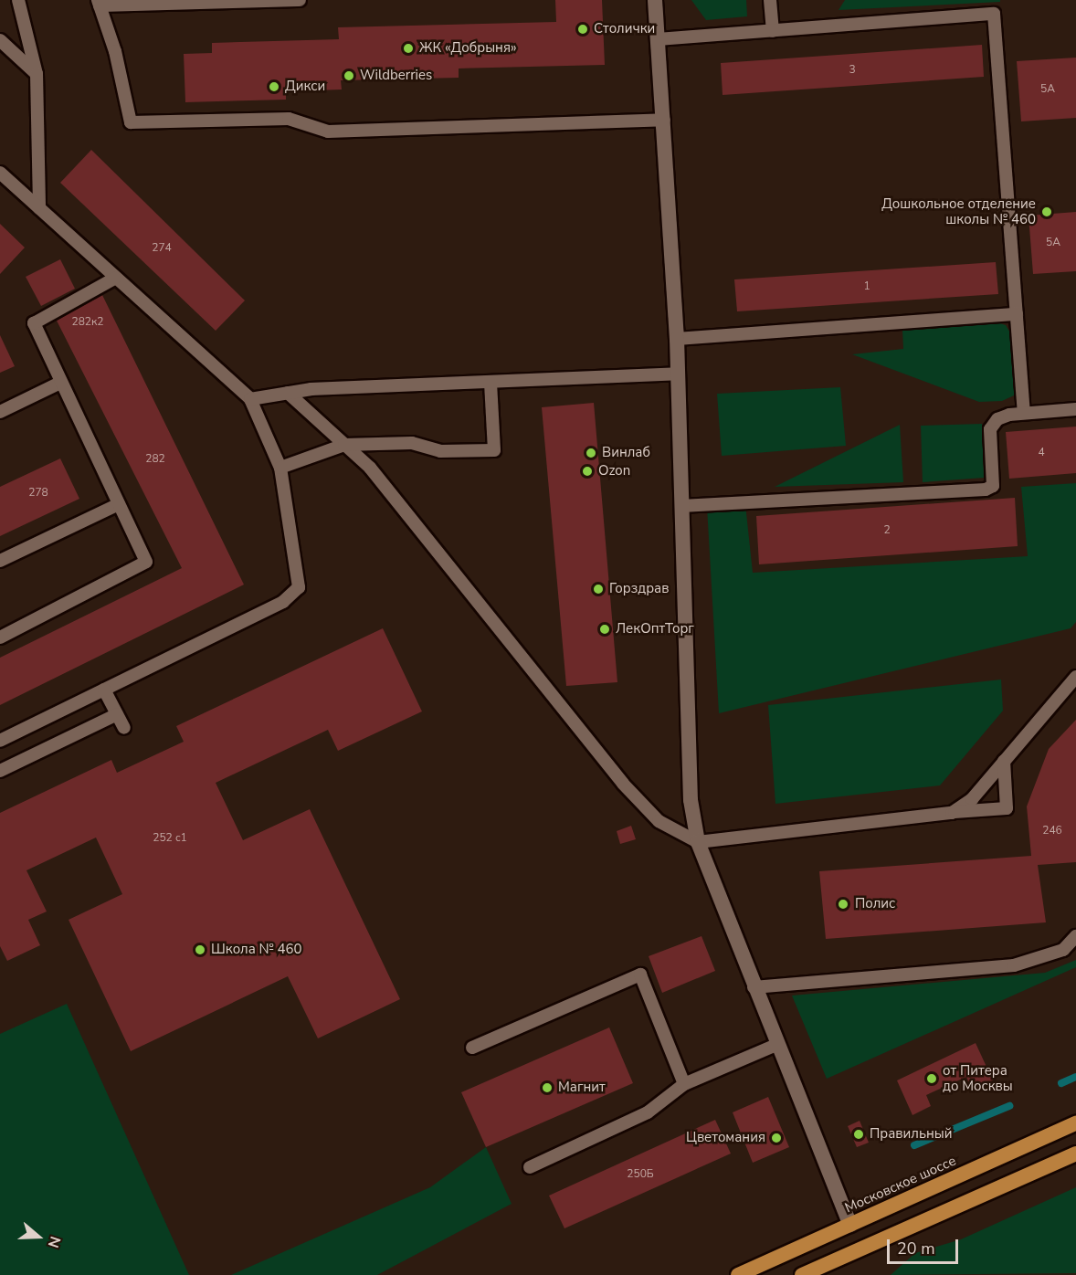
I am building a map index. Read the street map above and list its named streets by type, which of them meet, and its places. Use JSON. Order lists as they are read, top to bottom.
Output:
{
  "streets": {
    "highway": ["Московское шоссе"]
  },
  "places": [
    "Столички",
    "ЖК «Добрыня»",
    "Wildberries",
    "Дикси",
    "Дошкольное отделение школы № 460",
    "Винлаб",
    "Ozon",
    "Горздрав",
    "ЛекОптТорг",
    "Полис",
    "Школа № 460",
    "от Питера до Москвы",
    "Магнит",
    "Правильный",
    "Цветомания"
  ],
  "house_numbers": [
    "3",
    "5А",
    "5А",
    "274",
    "1",
    "282к2",
    "4",
    "282",
    "278",
    "2",
    "246",
    "252 с1",
    "250Б"
  ],
  "scale_bar": "20 m",
  "north": "right"
}
